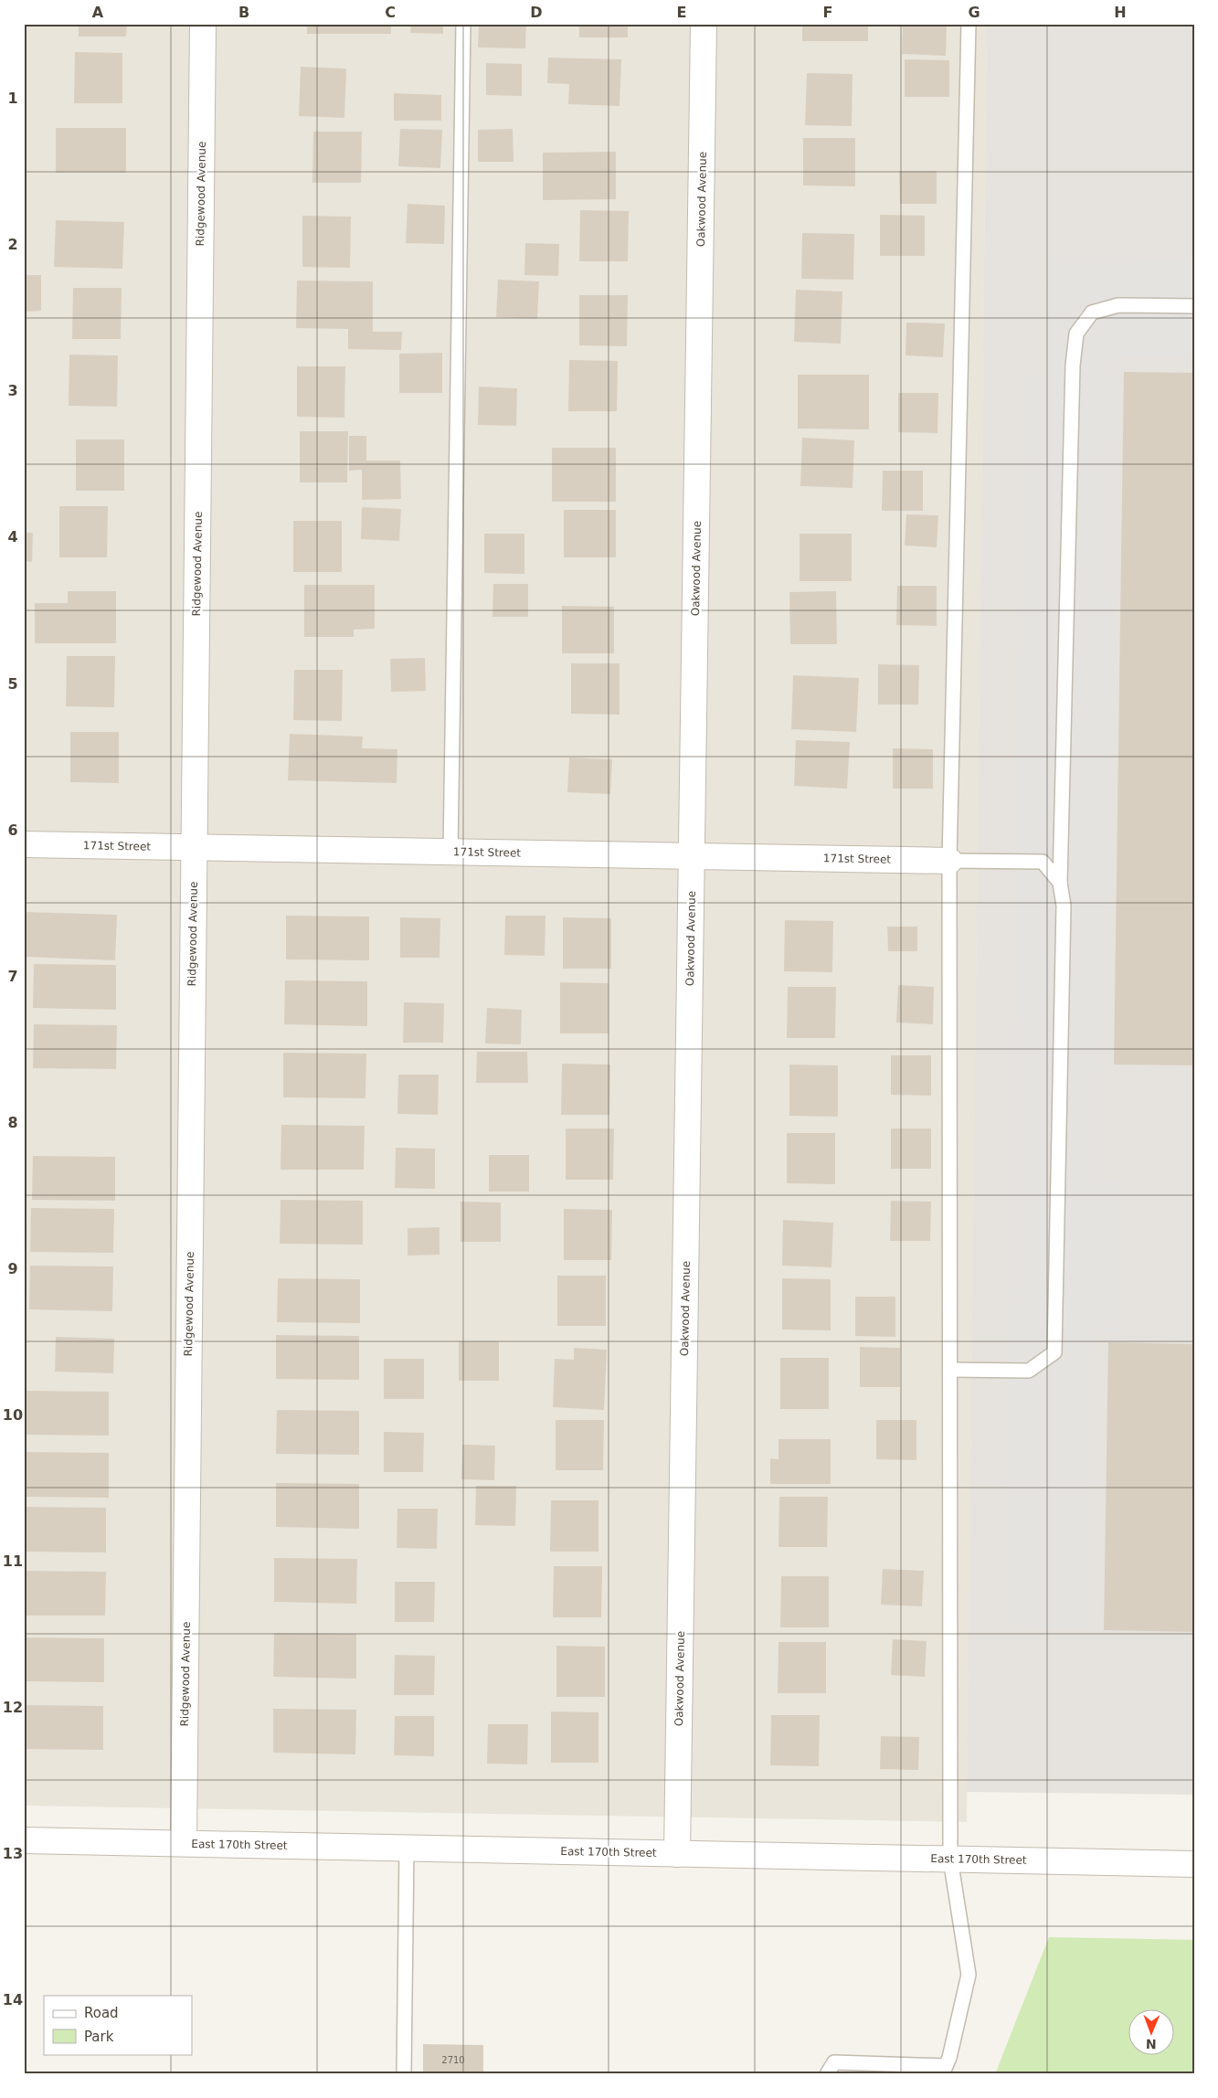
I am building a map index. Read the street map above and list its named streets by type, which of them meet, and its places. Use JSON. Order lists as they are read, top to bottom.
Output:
{
  "streets": {
    "street": [
      "Ridgewood Avenue",
      "Oakwood Avenue",
      "171st Street",
      "East 170th Street"
    ]
  },
  "crossings": [
    ["Ridgewood Avenue", "171st Street"],
    ["Ridgewood Avenue", "East 170th Street"],
    ["Oakwood Avenue", "171st Street"],
    ["Oakwood Avenue", "East 170th Street"]
  ],
  "house_numbers": ["2710"],
  "legend": ["Road", "Park"],
  "north": "bottom",
  "grid": {
    "columns": [
      "A",
      "B",
      "C",
      "D",
      "E",
      "F",
      "G",
      "H"
    ],
    "rows": [
      "1",
      "2",
      "3",
      "4",
      "5",
      "6",
      "7",
      "8",
      "9",
      "10",
      "11",
      "12",
      "13",
      "14"
    ]
  }
}
